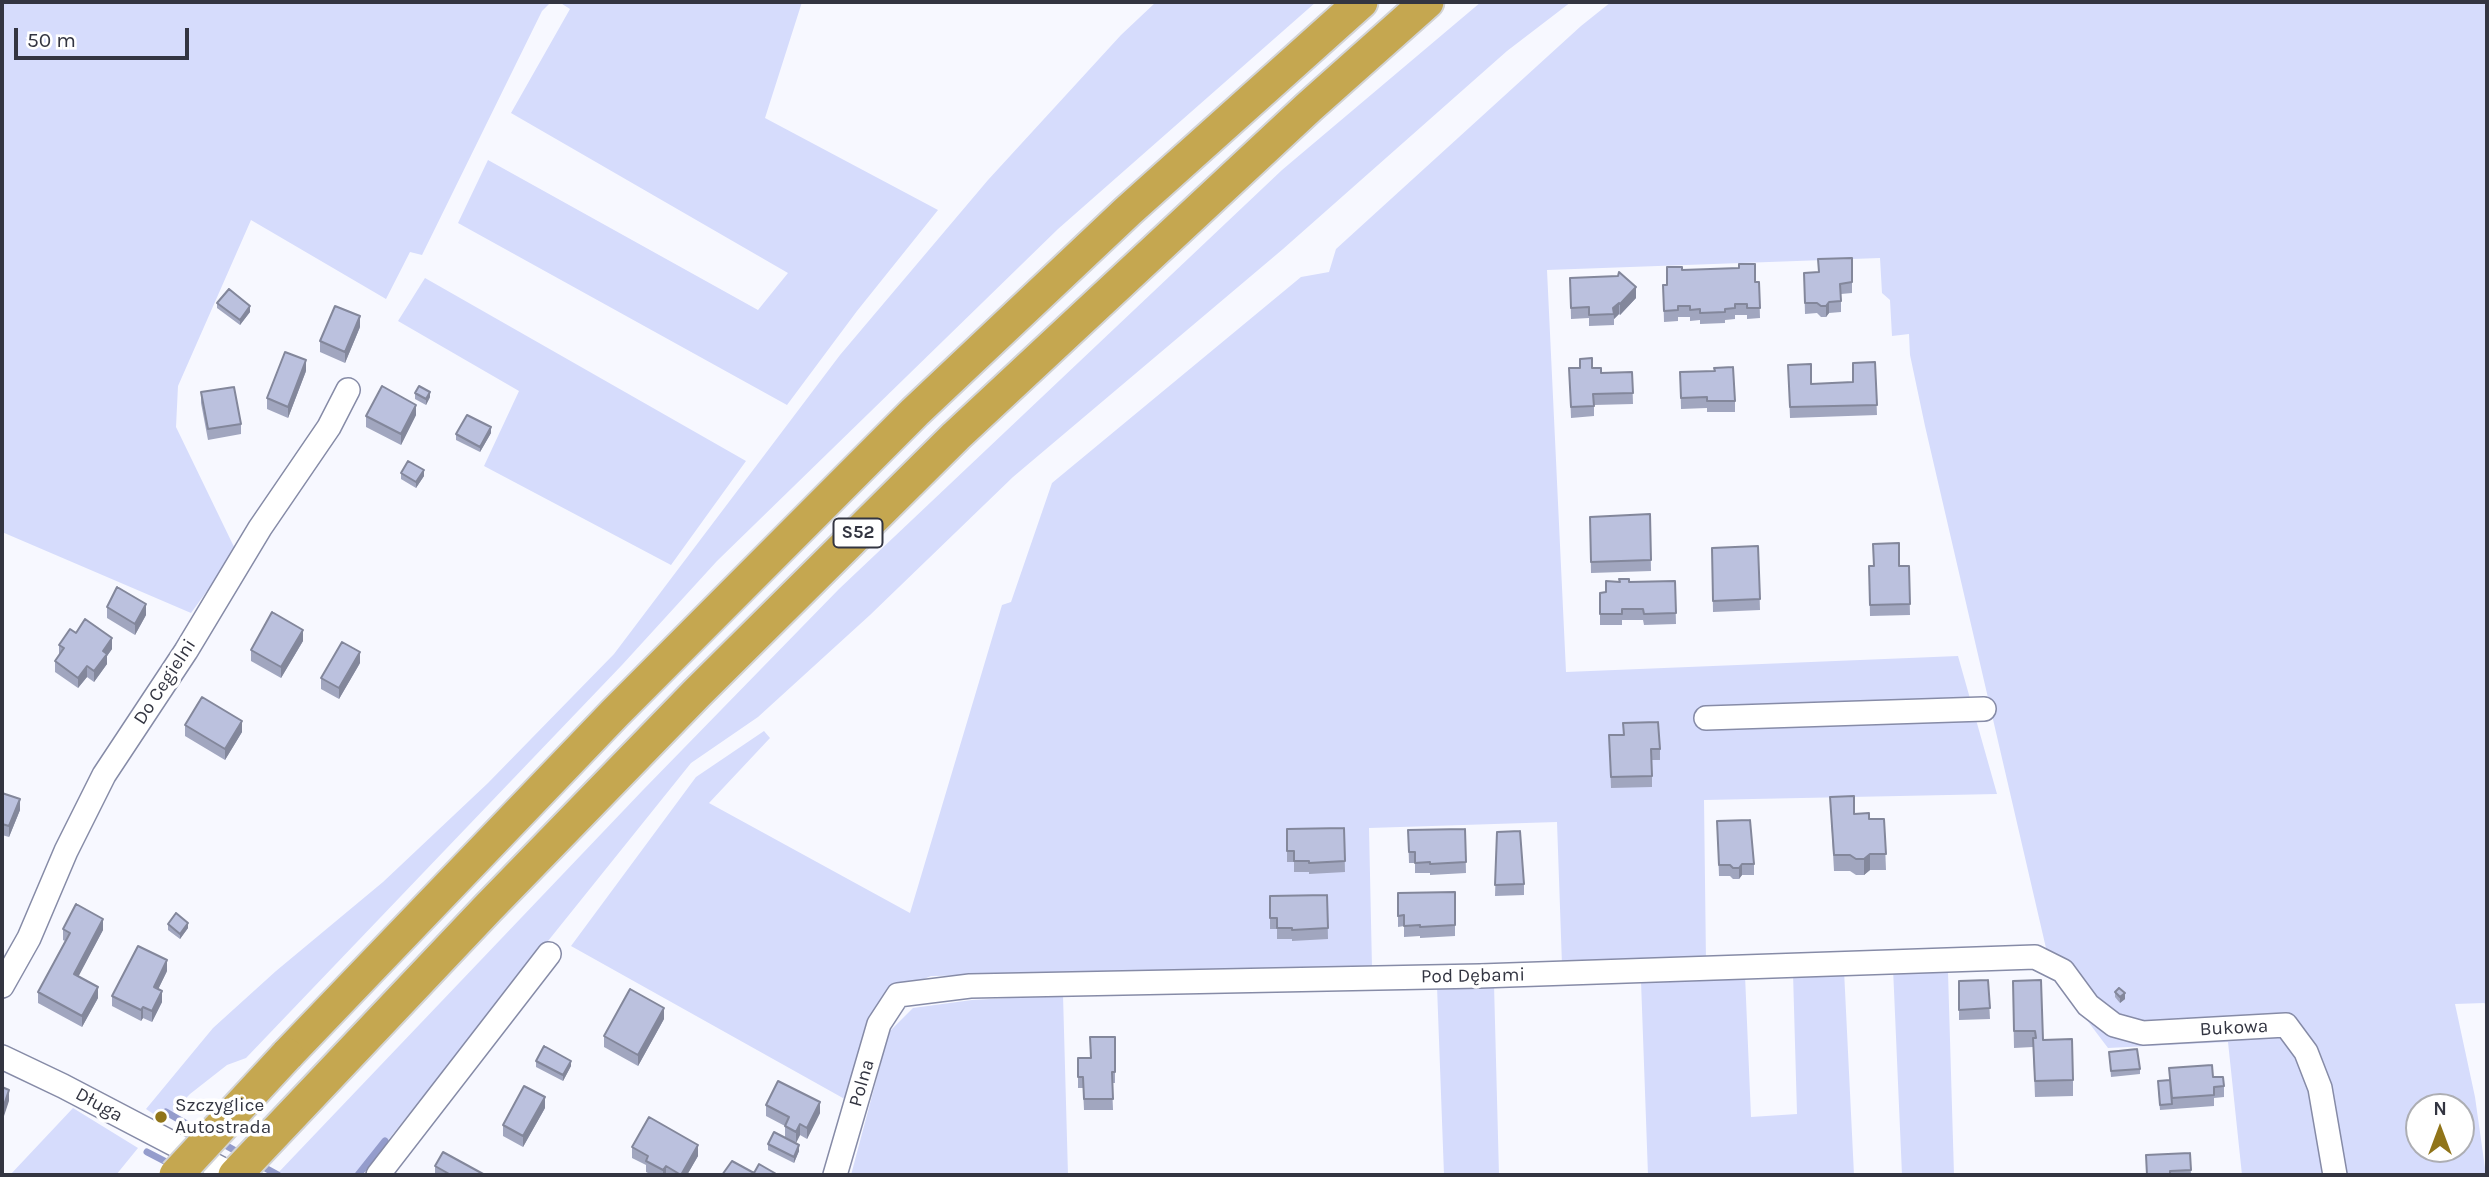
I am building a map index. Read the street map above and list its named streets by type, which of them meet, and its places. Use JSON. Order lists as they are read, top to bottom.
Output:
{
  "streets": {
    "highway": ["S52"],
    "street": [
      "Do Cegielni",
      "Pod Dębami",
      "Bukowa",
      "Polna",
      "Długa"
    ]
  },
  "crossings": [
    ["S52", "Długa"],
    ["Pod Dębami", "Bukowa"],
    ["Pod Dębami", "Polna"]
  ],
  "places": ["Szczyglice Autostrada"],
  "scale_bar": "50 m",
  "north": "top"
}
